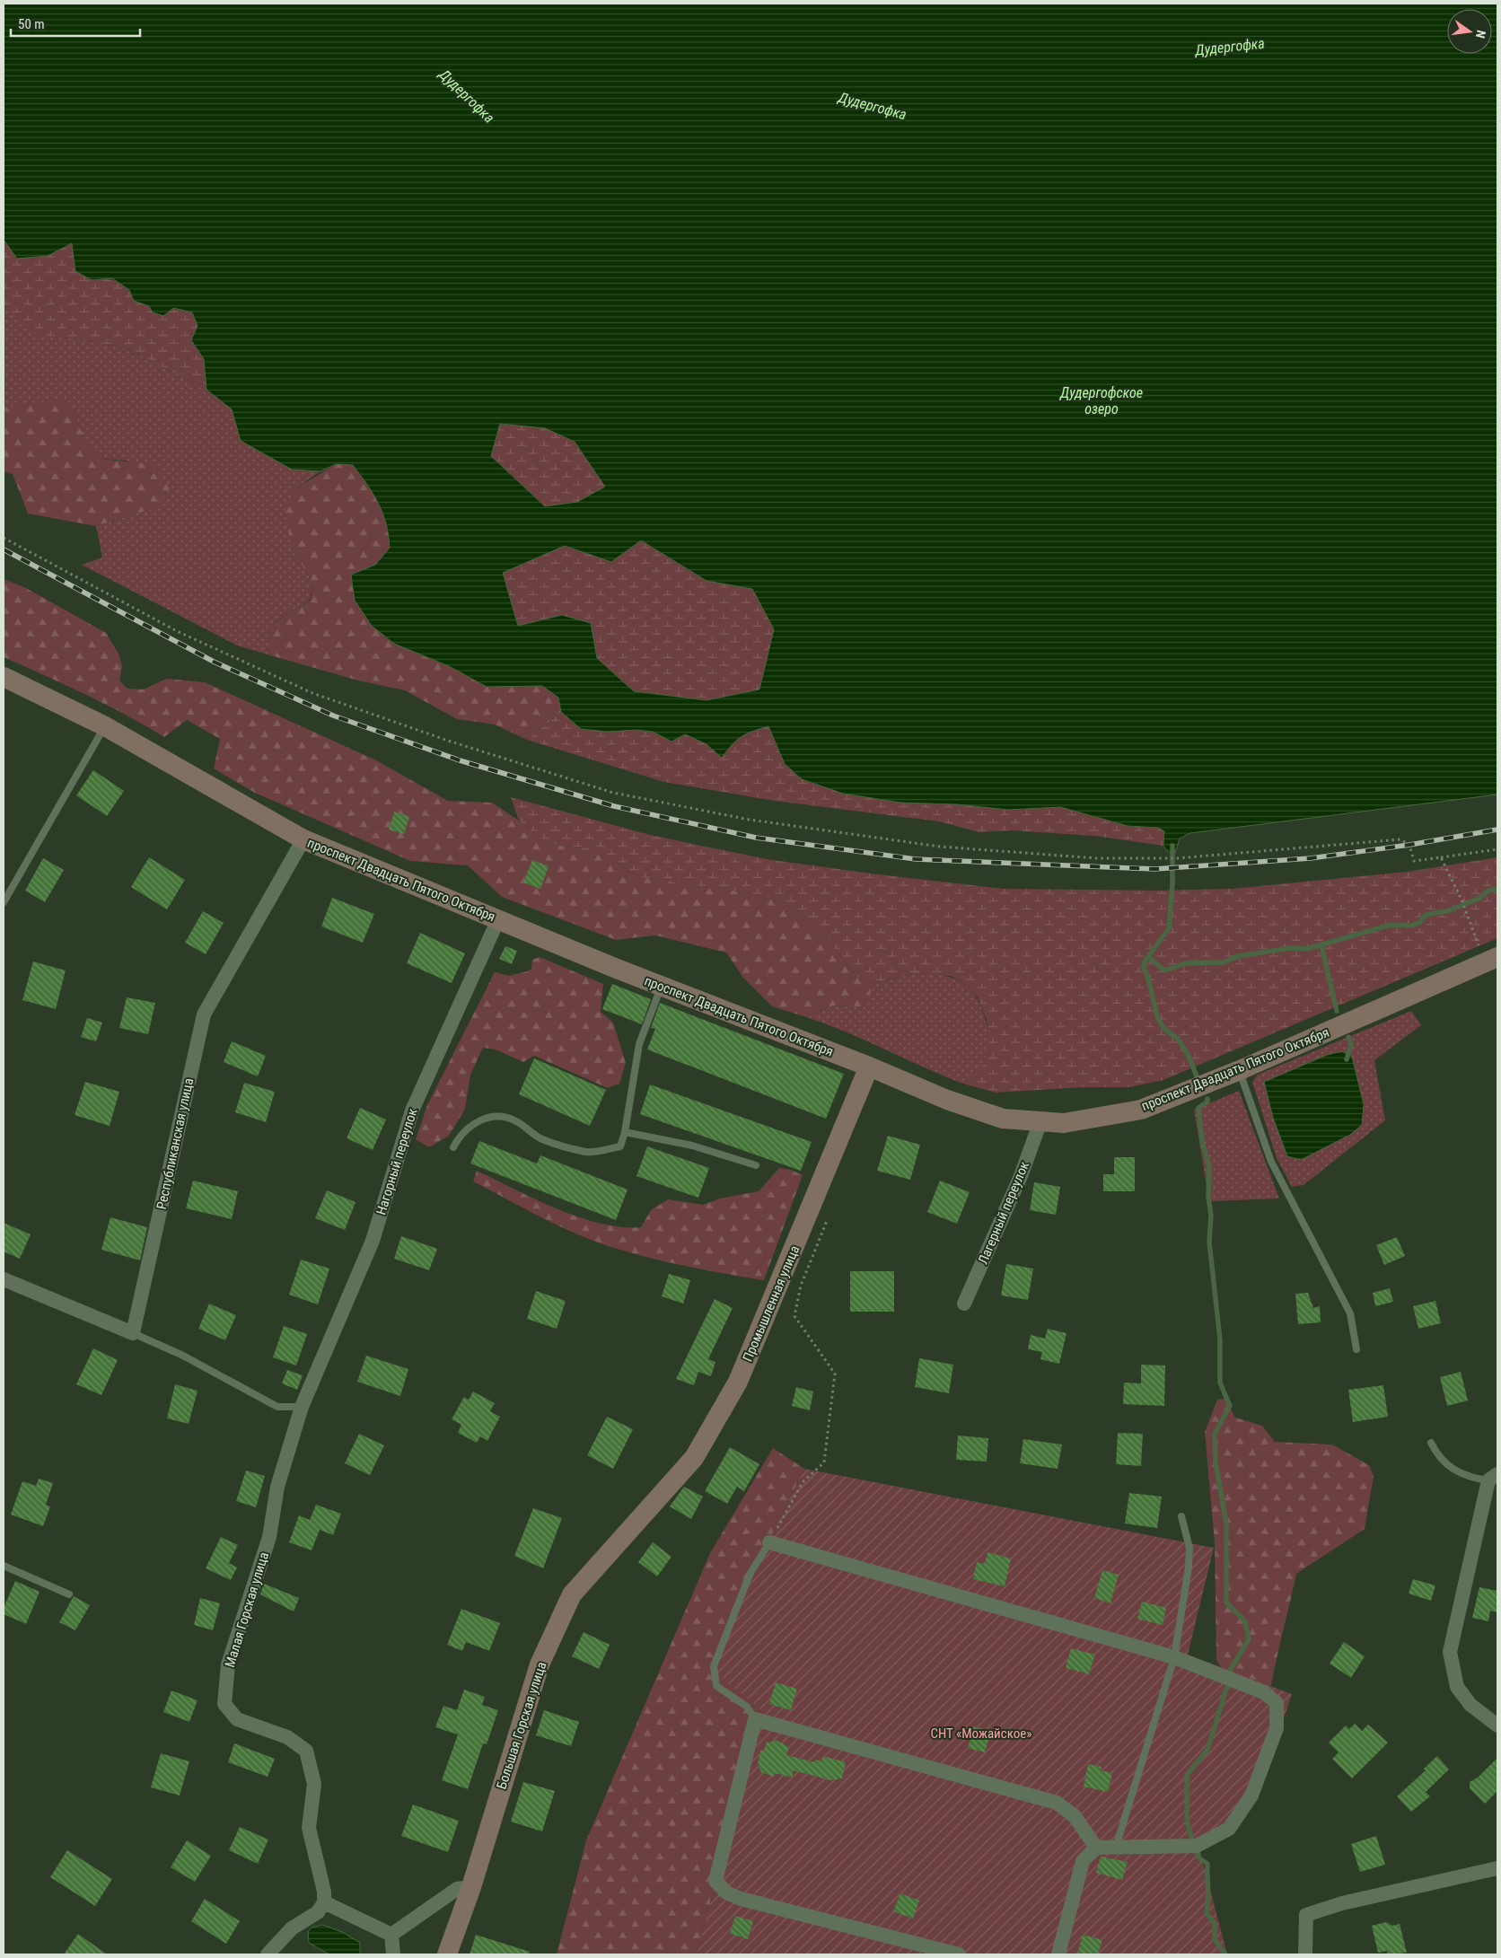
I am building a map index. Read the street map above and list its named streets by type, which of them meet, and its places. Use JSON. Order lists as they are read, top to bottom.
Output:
{
  "streets": {
    "street": [
      "проспект Двадцать Пятого Октября",
      "Республиканская улица",
      "Нагорный переулок",
      "Лагерный переулок",
      "Промышленная улица",
      "Малая Горская улица",
      "Большая Горская улица"
    ]
  },
  "crossings": [
    ["проспект Двадцать Пятого Октября", "Республиканская улица"],
    ["проспект Двадцать Пятого Октября", "Нагорный переулок"],
    ["проспект Двадцать Пятого Октября", "Лагерный переулок"],
    ["проспект Двадцать Пятого Октября", "Промышленная улица"],
    ["Нагорный переулок", "Малая Горская улица"],
    ["Промышленная улица", "Большая Горская улица"]
  ],
  "water": ["Дудергофка", "Дудергофское озеро"],
  "parks": ["СНТ «Можайское»"],
  "scale_bar": "50 m",
  "north": "right"
}
